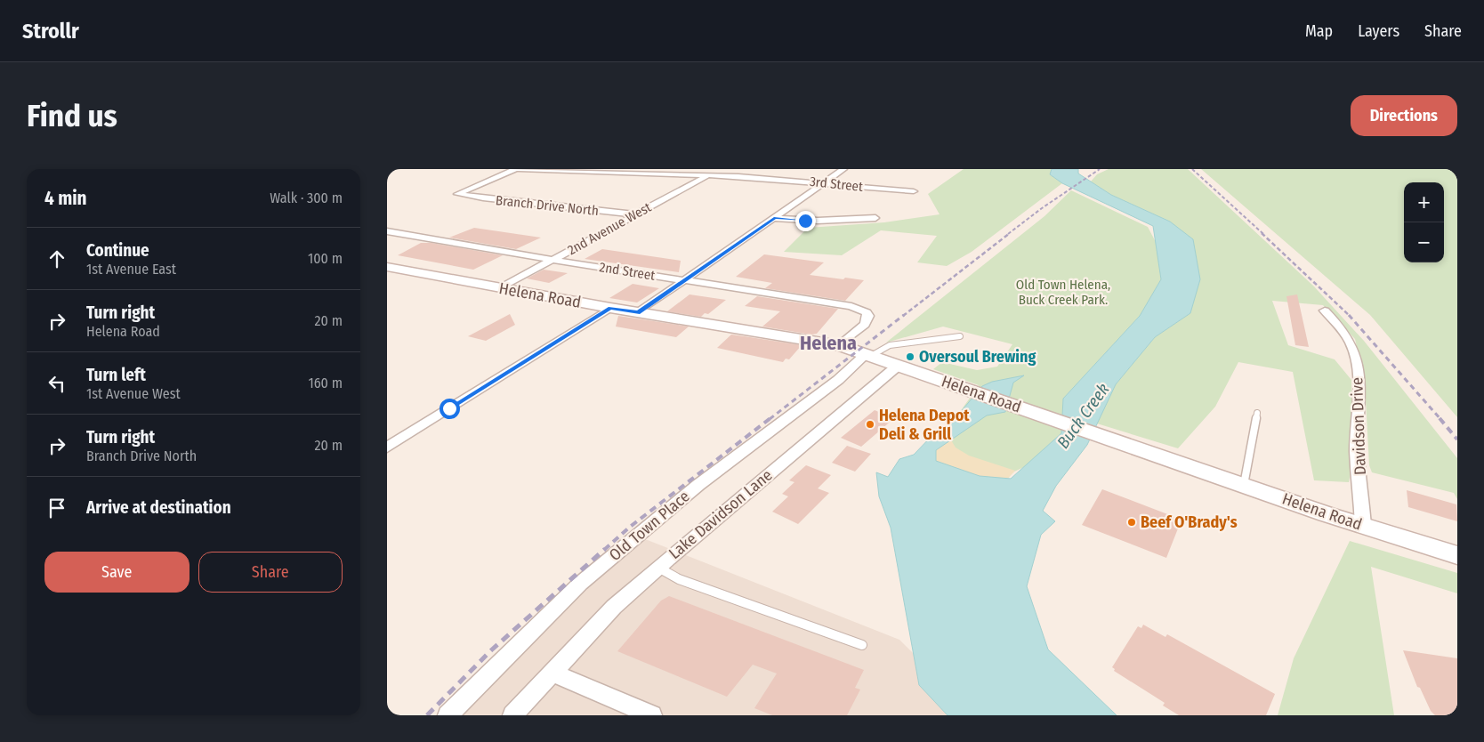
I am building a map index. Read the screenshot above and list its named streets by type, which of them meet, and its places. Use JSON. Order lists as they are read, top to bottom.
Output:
{
  "streets": {
    "main road": ["Helena Road"],
    "street": [
      "3rd Street",
      "Branch Drive North",
      "2nd Avenue West",
      "2nd Street",
      "Davidson Drive",
      "Lake Davidson Lane",
      "Old Town Place"
    ]
  },
  "crossings": [
    ["3rd Street", "2nd Avenue West"],
    ["Branch Drive North", "2nd Avenue West"],
    ["2nd Avenue West", "2nd Street"],
    ["2nd Avenue West", "Helena Road"],
    ["2nd Street", "Helena Road"],
    ["Helena Road", "Davidson Drive"],
    ["Helena Road", "Lake Davidson Lane"],
    ["Helena Road", "Old Town Place"]
  ],
  "districts": ["Helena"],
  "water": ["Buck Creek"],
  "parks": ["Old Town Helena, Buck Creek Park."],
  "places": ["Oversoul Brewing", "Helena Depot Deli & Grill", "Beef O'Brady's"],
  "page": {
    "header": "Strollr",
    "nav": ["Map", "Layers", "Share"],
    "buttons": [
      "Directions",
      ["Save", "Share"]
    ],
    "title": "Find us",
    "heading": ["4 min", "Walk · 300 m"],
    "map_buttons": ["+", "−"],
    "list": [
      ["Continue", "1st Avenue East", "100 m"],
      ["Turn right", "Helena Road", "20 m"],
      ["Turn left", "1st Avenue West", "160 m"],
      ["Turn right", "Branch Drive North", "20 m"],
      "Arrive at destination"
    ]
  }
}
